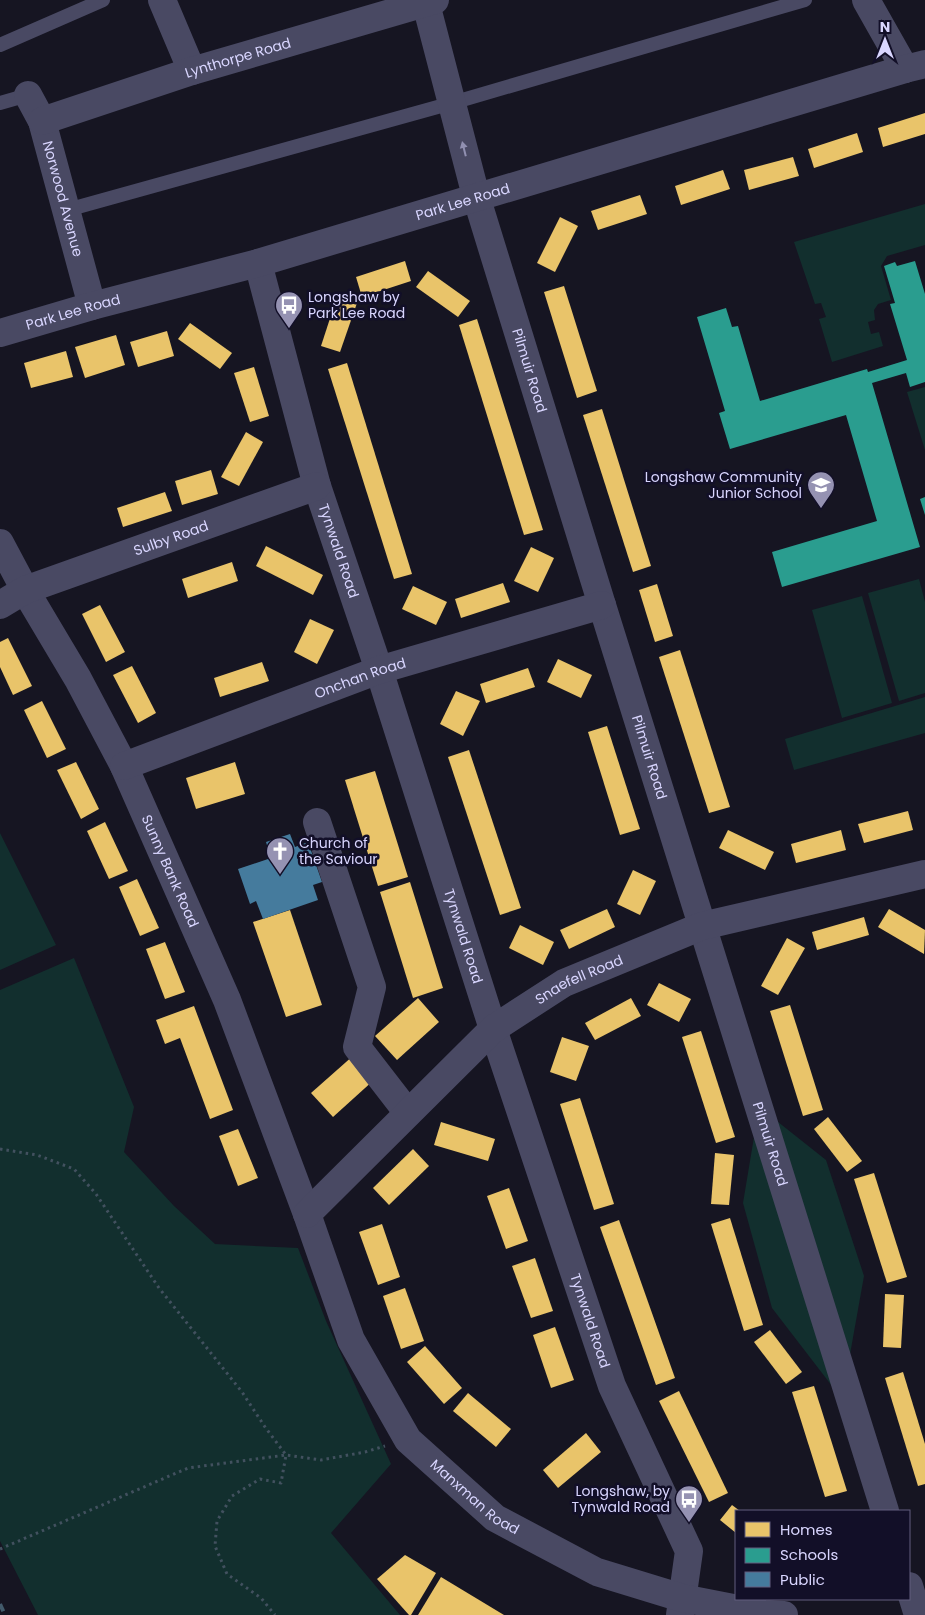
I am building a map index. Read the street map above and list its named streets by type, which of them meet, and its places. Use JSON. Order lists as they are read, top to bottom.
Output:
{
  "streets": {
    "street": [
      "Lynthorpe Road",
      "Norwood Avenue",
      "Park Lee Road",
      "Pilmuir Road",
      "Sulby Road",
      "Tynwald Road",
      "Onchan Road",
      "Sunny Bank Road",
      "Snaefell Road",
      "Manxman Road"
    ]
  },
  "crossings": [
    ["Lynthorpe Road", "Norwood Avenue"],
    ["Lynthorpe Road", "Pilmuir Road"],
    ["Norwood Avenue", "Park Lee Road"],
    ["Park Lee Road", "Pilmuir Road"],
    ["Park Lee Road", "Tynwald Road"],
    ["Pilmuir Road", "Onchan Road"],
    ["Pilmuir Road", "Snaefell Road"],
    ["Sulby Road", "Tynwald Road"],
    ["Sulby Road", "Sunny Bank Road"],
    ["Tynwald Road", "Onchan Road"],
    ["Tynwald Road", "Snaefell Road"],
    ["Tynwald Road", "Manxman Road"],
    ["Onchan Road", "Sunny Bank Road"],
    ["Sunny Bank Road", "Snaefell Road"],
    ["Sunny Bank Road", "Manxman Road"],
    ["Snaefell Road", "Manxman Road"]
  ],
  "places": {
    "bus stop": ["Longshaw by Park Lee Road", "Longshaw, by Tynwald Road"],
    "school or university": ["Longshaw Community Junior School"],
    "church": ["Church of the Saviour"]
  },
  "legend": ["Homes", "Schools", "Public"],
  "north": "top"
}
